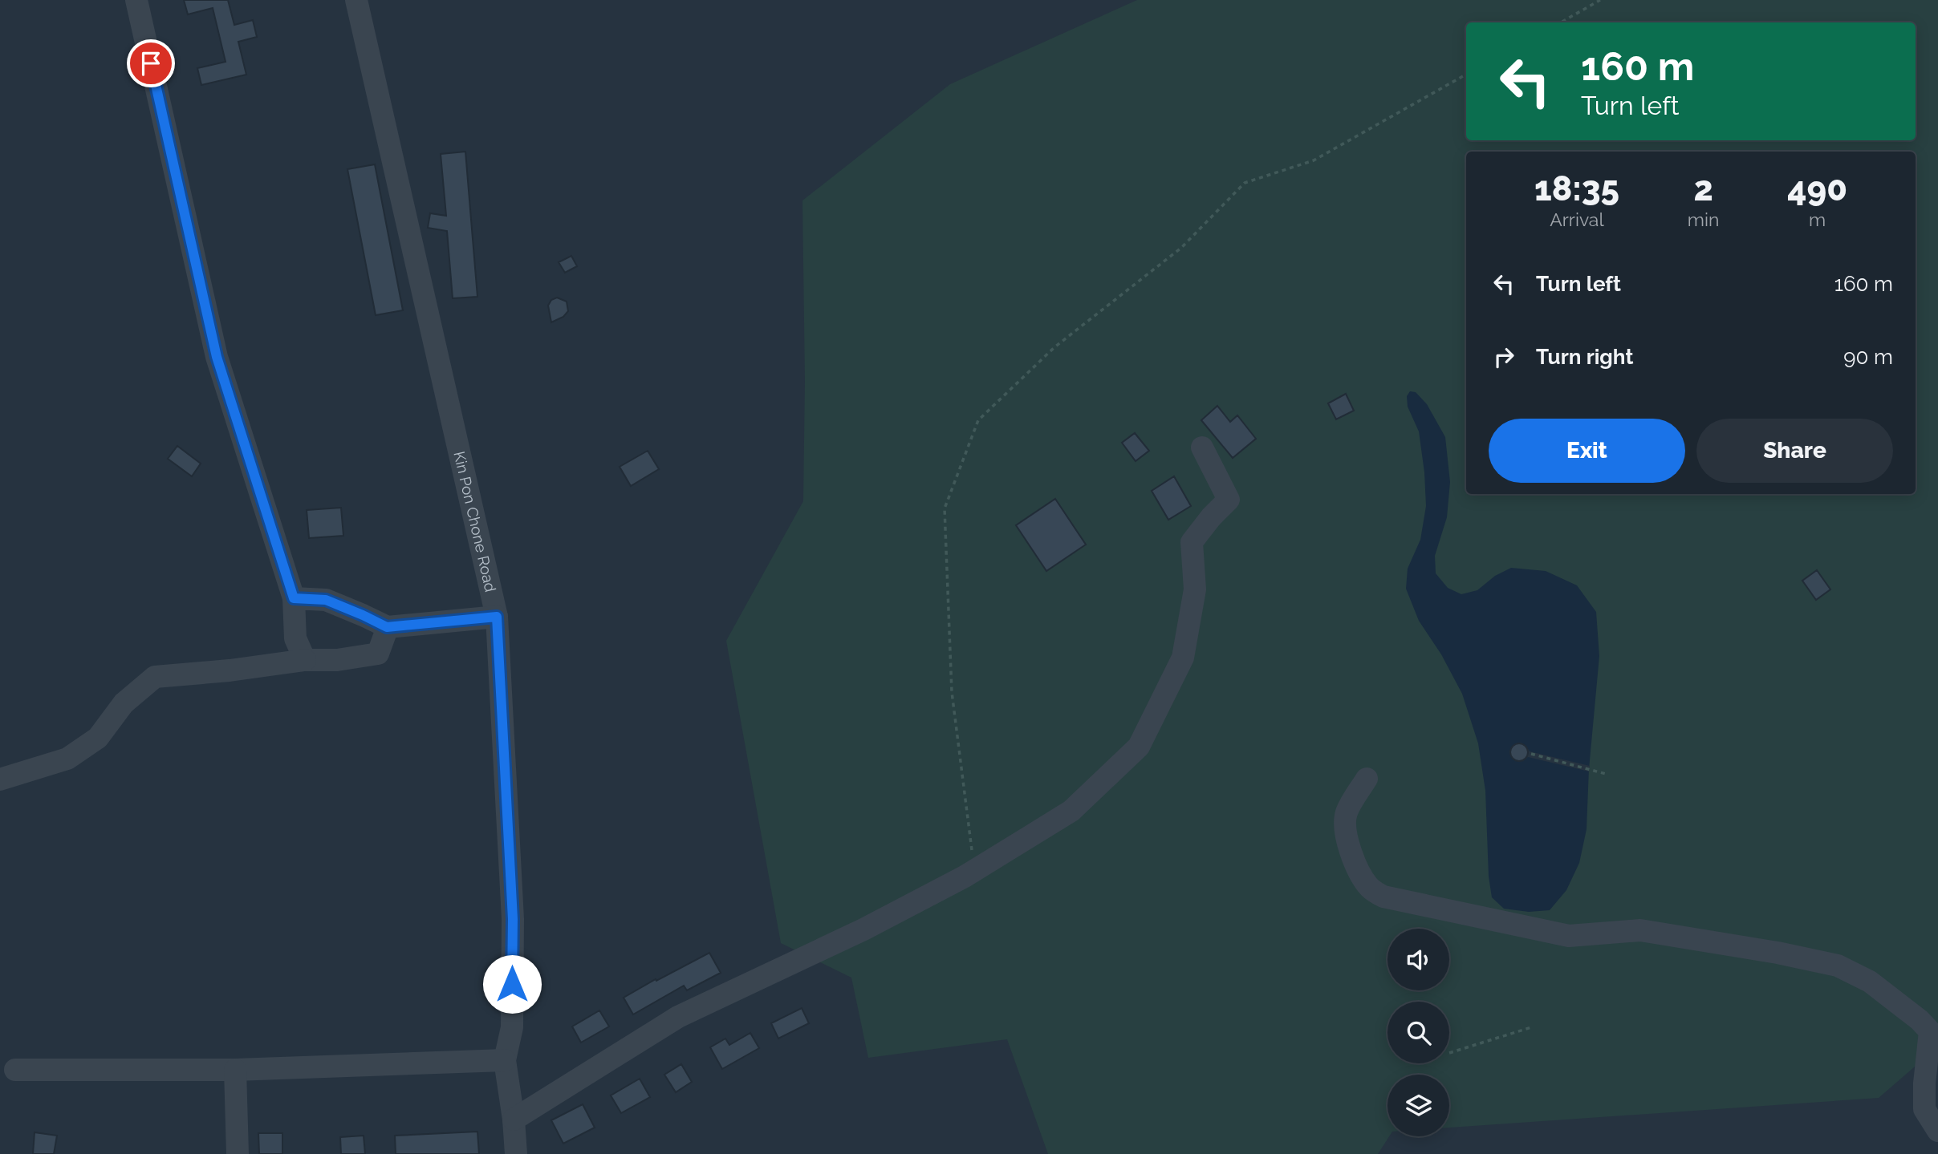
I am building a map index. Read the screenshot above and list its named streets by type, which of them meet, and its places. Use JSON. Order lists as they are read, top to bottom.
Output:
{
  "streets": {
    "street": ["Kin Pon Chone Road"]
  },
  "page": {
    "turn": ["160 m", "Turn left"],
    "eta": [
      "18:35",
      "Arrival",
      "2",
      "min",
      "490",
      "m"
    ],
    "list": [
      {
        "name": "Turn left",
        "value": "160 m"
      },
      {
        "name": "Turn right",
        "value": "90 m"
      }
    ],
    "buttons": ["Exit", "Share"]
  }
}
